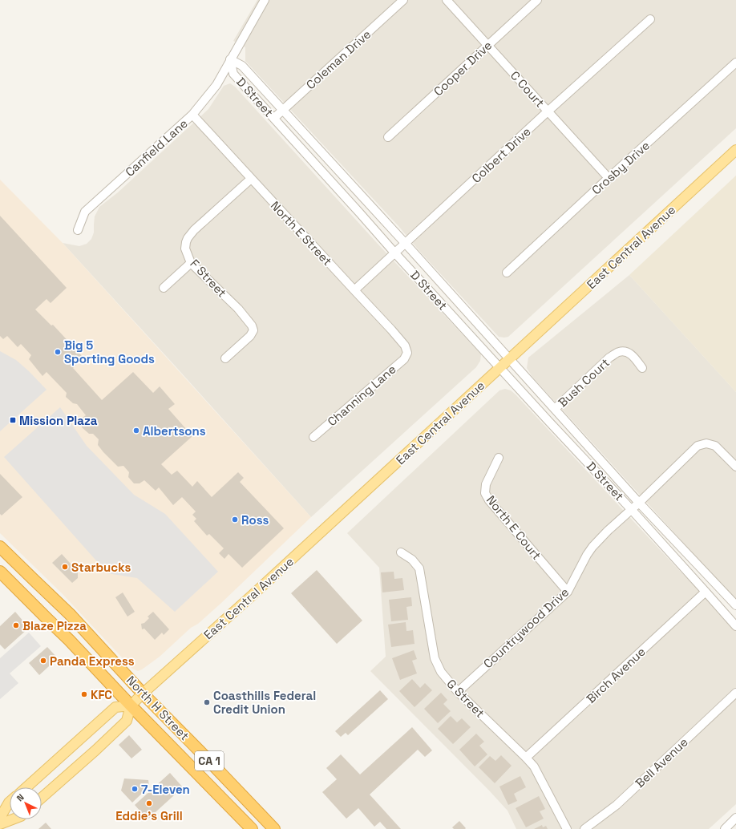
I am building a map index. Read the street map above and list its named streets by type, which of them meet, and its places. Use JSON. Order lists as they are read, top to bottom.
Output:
{
  "streets": {
    "highway": ["North H Street", "CA 1"],
    "main road": ["East Central Avenue"],
    "street": [
      "Coleman Drive",
      "Cooper Drive",
      "C Court",
      "D Street",
      "Canfield Lane",
      "Colbert Drive",
      "Crosby Drive",
      "North E Street",
      "F Street",
      "Bush Court",
      "Channing Lane",
      "North E Court",
      "Countrywood Drive",
      "Birch Avenue",
      "G Street",
      "Bell Avenue"
    ]
  },
  "crossings": [
    ["Coleman Drive", "D Street"],
    ["Cooper Drive", "C Court"],
    ["C Court", "Colbert Drive"],
    ["C Court", "Crosby Drive"],
    ["D Street", "Canfield Lane"],
    ["D Street", "Colbert Drive"],
    ["D Street", "East Central Avenue"],
    ["D Street", "Bush Court"],
    ["D Street", "Countrywood Drive"],
    ["D Street", "Birch Avenue"],
    ["Canfield Lane", "North E Street"],
    ["Colbert Drive", "North E Street"],
    ["North E Street", "F Street"],
    ["North E Street", "Channing Lane"],
    ["East Central Avenue", "North H Street"],
    ["North E Court", "Countrywood Drive"],
    ["Countrywood Drive", "G Street"],
    ["Birch Avenue", "G Street"]
  ],
  "places": {
    "other": [
      "Big 5 Sporting Goods",
      "Albertsons",
      "Ross",
      "Starbucks",
      "Blaze Pizza",
      "Panda Express",
      "KFC",
      "Coasthills Federal Credit Union",
      "7-Eleven",
      "Eddie's Grill"
    ],
    "transit": ["Mission Plaza"]
  },
  "north": "top left"
}
